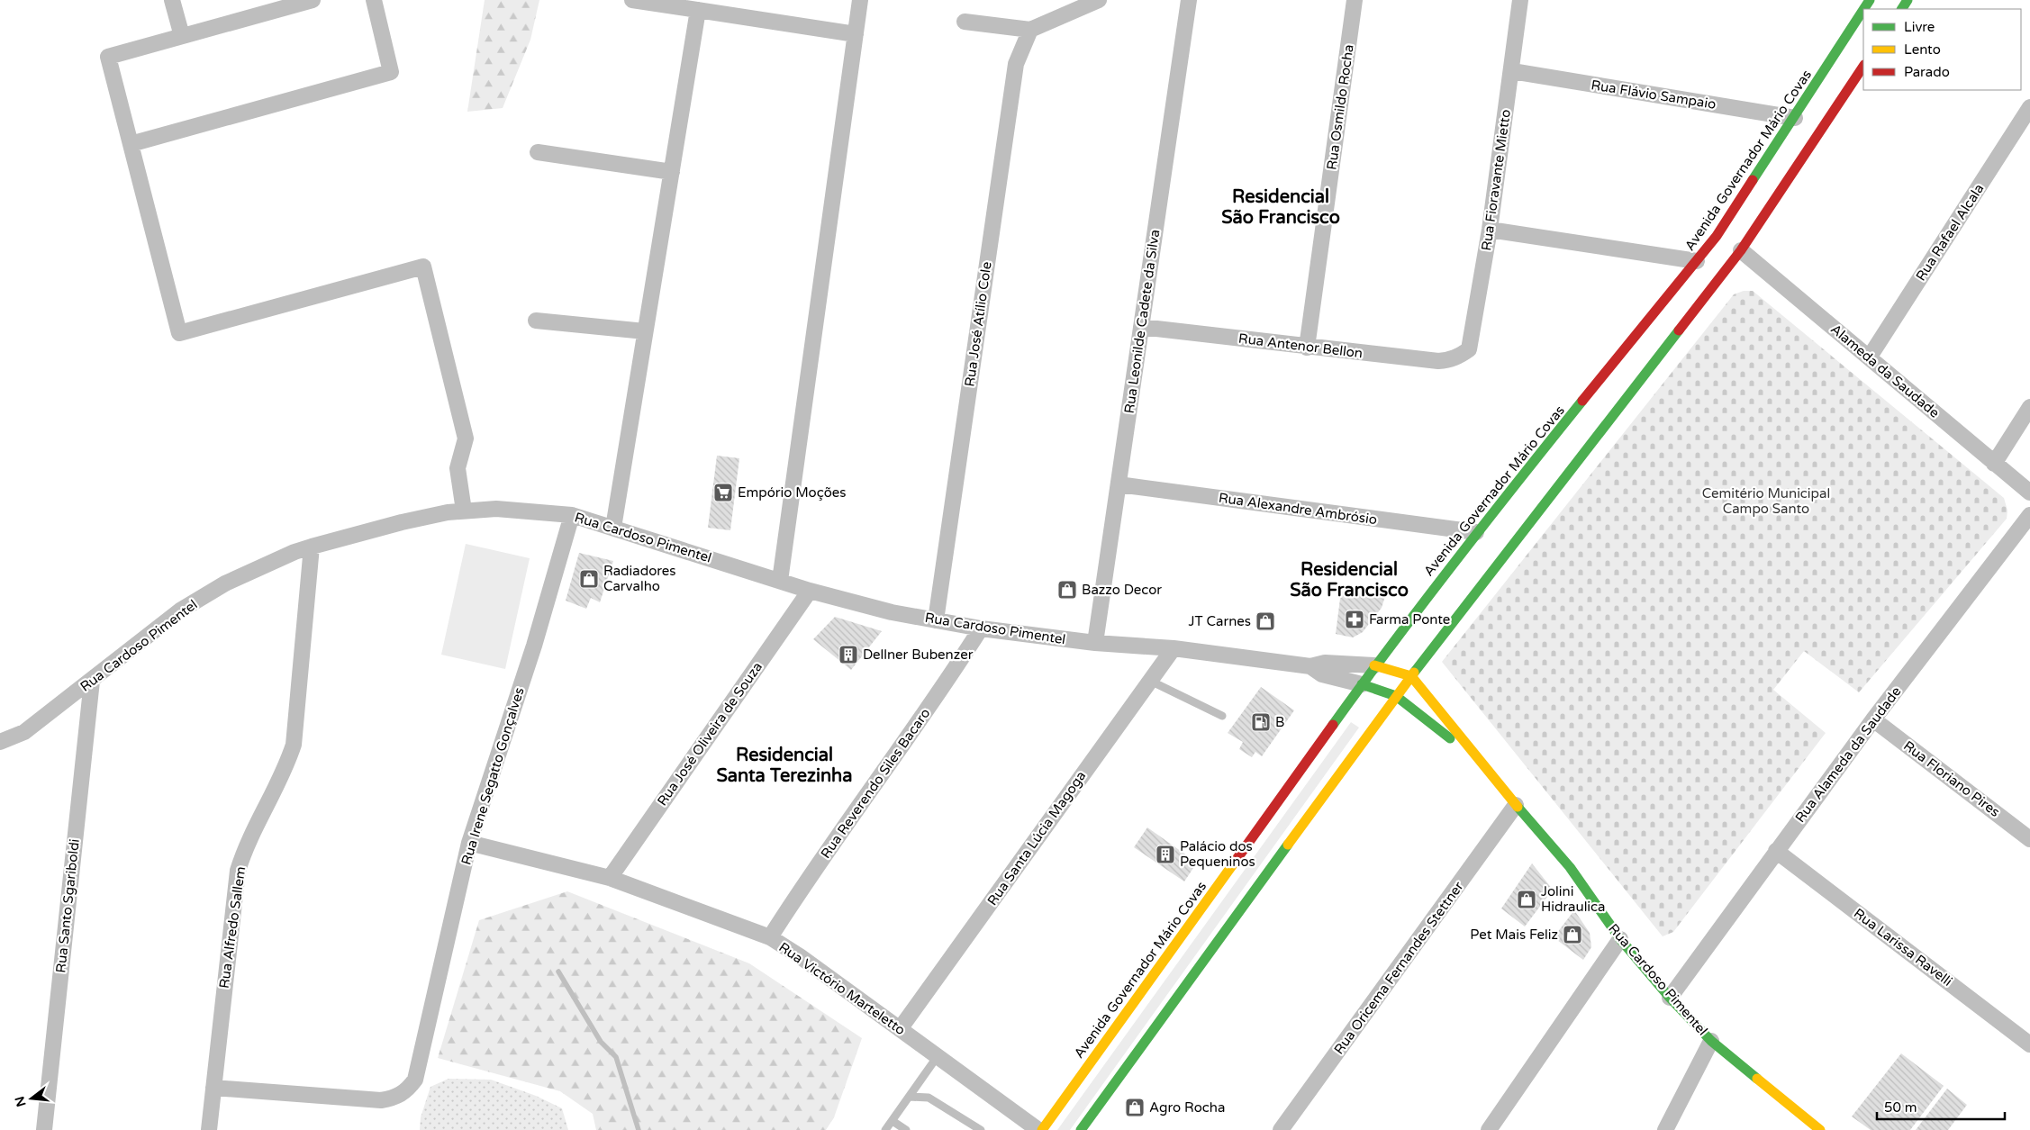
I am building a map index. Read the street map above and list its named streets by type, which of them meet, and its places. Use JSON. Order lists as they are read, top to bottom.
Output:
{
  "streets": {
    "main road": ["Avenida Governador Mário Covas", "Rua Cardoso Pimentel"],
    "street": [
      "Rua Flávio Sampaio",
      "Rua Osmildo Rocha",
      "Rua Fioravante Mietto",
      "Rua Rafael Alcala",
      "Rua Leonilde Cadete da Silva",
      "Rua José Atílio Cole",
      "Rua Antenor Bellon",
      "Alameda da Saudade",
      "Rua Alexandre Ambrósio",
      "Rua José Oliveira de Souza",
      "Rua Alameda da Saudade",
      "Rua Irene Segatto Gonçalves",
      "Rua Floriano Pires",
      "Rua Reverendo Siles Bacaro",
      "Rua Santa Lúcia Magoga",
      "Rua Santo Sgariboldi",
      "Rua Alfredo Sallem",
      "Rua Larissa Ravelli",
      "Rua Oricema Fernandes Stettner",
      "Rua Victório Marteletto"
    ]
  },
  "crossings": [
    ["Rua Flávio Sampaio", "Avenida Governador Mário Covas"],
    ["Rua Flávio Sampaio", "Rua Fioravante Mietto"],
    ["Rua Osmildo Rocha", "Rua Antenor Bellon"],
    ["Avenida Governador Mário Covas", "Rua Alexandre Ambrósio"],
    ["Avenida Governador Mário Covas", "Rua Cardoso Pimentel"],
    ["Rua Fioravante Mietto", "Rua Antenor Bellon"],
    ["Rua Rafael Alcala", "Alameda da Saudade"],
    ["Rua Leonilde Cadete da Silva", "Rua Antenor Bellon"],
    ["Rua Leonilde Cadete da Silva", "Rua Alexandre Ambrósio"],
    ["Rua Leonilde Cadete da Silva", "Rua Cardoso Pimentel"],
    ["Rua José Atílio Cole", "Rua Cardoso Pimentel"],
    ["Rua Cardoso Pimentel", "Rua José Oliveira de Souza"],
    ["Rua Cardoso Pimentel", "Rua Alameda da Saudade"],
    ["Rua Cardoso Pimentel", "Rua Irene Segatto Gonçalves"],
    ["Rua Cardoso Pimentel", "Rua Reverendo Siles Bacaro"],
    ["Rua Cardoso Pimentel", "Rua Santa Lúcia Magoga"],
    ["Rua Cardoso Pimentel", "Rua Santo Sgariboldi"],
    ["Rua Cardoso Pimentel", "Rua Alfredo Sallem"],
    ["Rua Cardoso Pimentel", "Rua Oricema Fernandes Stettner"],
    ["Rua José Oliveira de Souza", "Rua Victório Marteletto"],
    ["Rua Alameda da Saudade", "Rua Floriano Pires"],
    ["Rua Alameda da Saudade", "Rua Larissa Ravelli"],
    ["Rua Irene Segatto Gonçalves", "Rua Alfredo Sallem"],
    ["Rua Irene Segatto Gonçalves", "Rua Victório Marteletto"],
    ["Rua Reverendo Siles Bacaro", "Rua Victório Marteletto"],
    ["Rua Santa Lúcia Magoga", "Rua Victório Marteletto"]
  ],
  "districts": ["Residencial São Francisco", "Residencial São Francisco", "Residencial Santa Terezinha"],
  "parks": ["Cemitério Municipal Campo Santo"],
  "places": {
    "supermarket": ["Empório Moções"],
    "shop": [
      "Radiadores Carvalho",
      "Bazzo Decor",
      "JT Carnes",
      "Jolini Hidraulica",
      "Pet Mais Feliz",
      "Agro Rocha"
    ],
    "pharmacy": ["Farma Ponte"],
    "building": ["Dellner Bubenzer", "Palácio dos Pequeninos"],
    "fuel station": ["B"]
  },
  "legend": ["Livre", "Lento", "Parado"],
  "scale_bar": "50 m",
  "north": "left"
}
